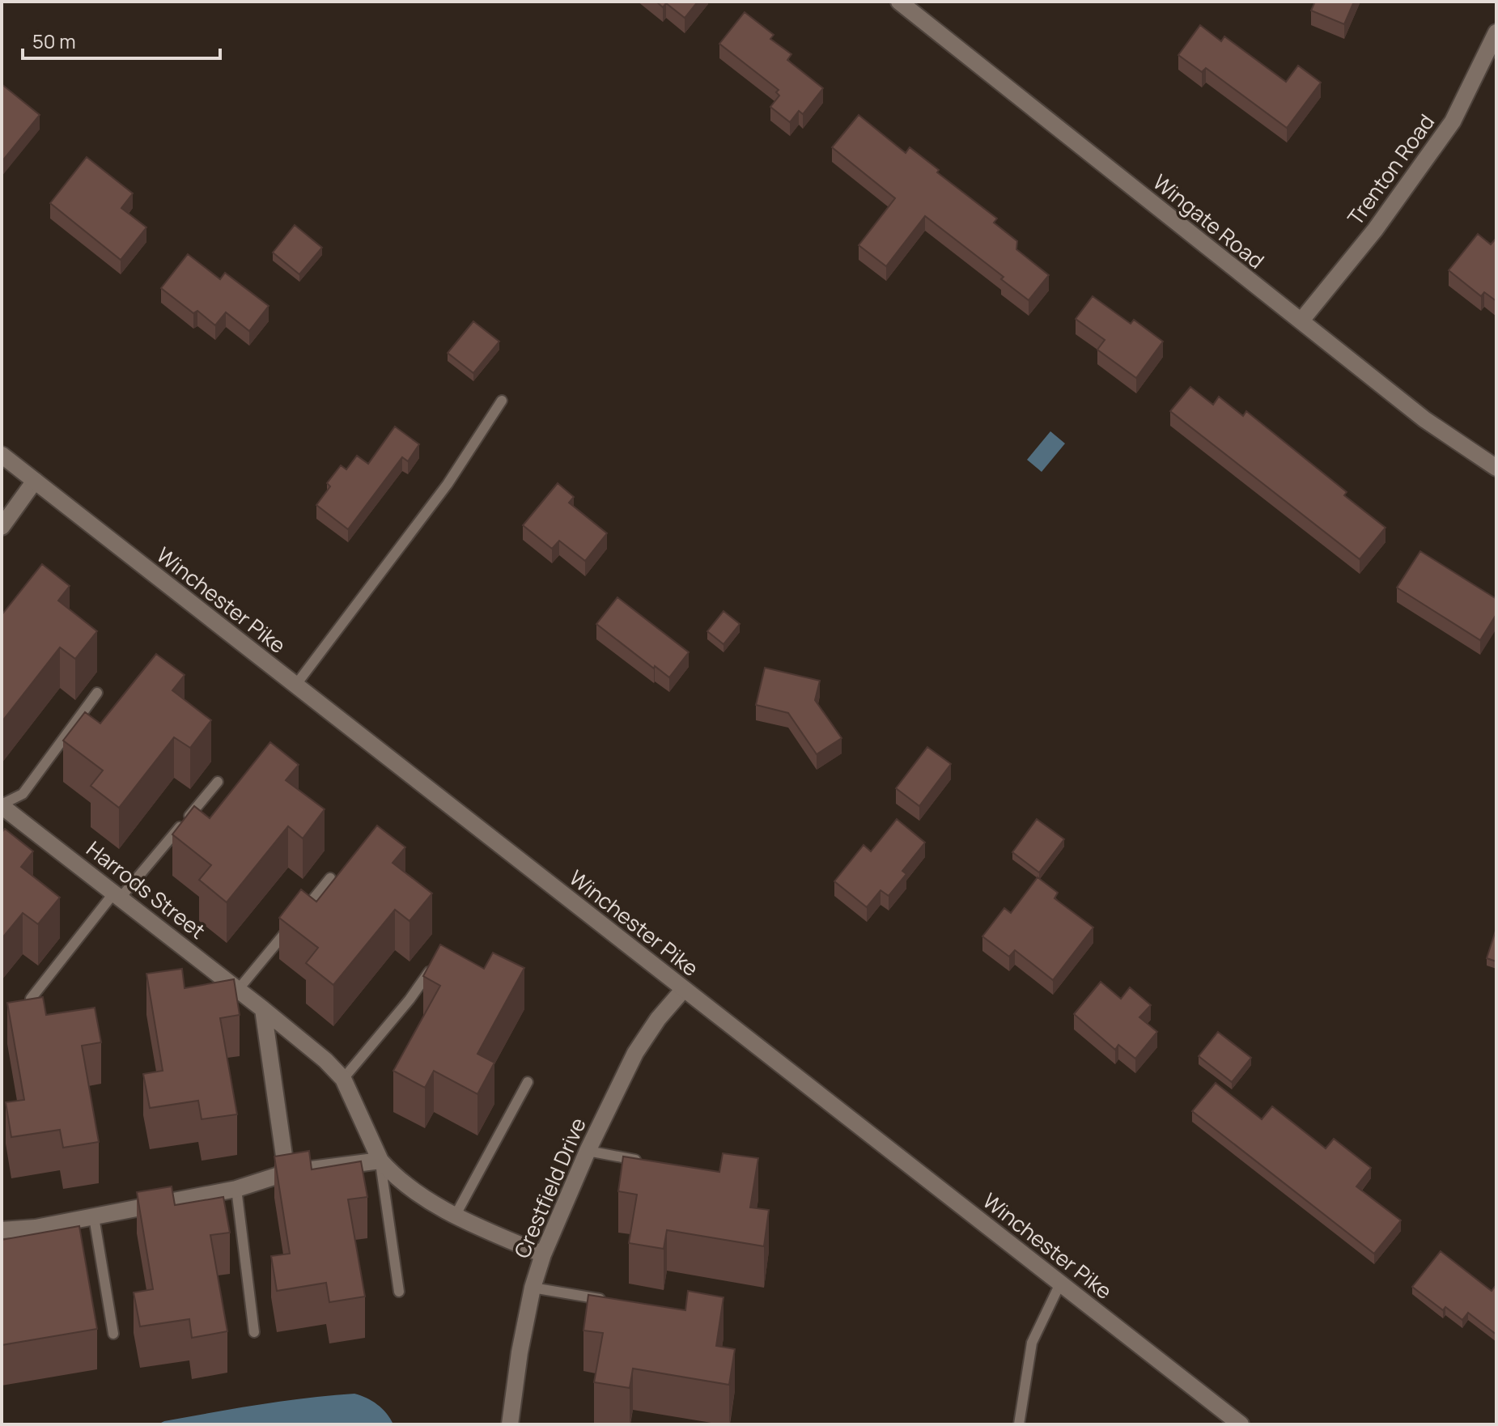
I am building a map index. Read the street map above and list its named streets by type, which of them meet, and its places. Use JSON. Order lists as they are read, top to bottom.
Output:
{
  "streets": {
    "street": [
      "Trenton Road",
      "Wingate Road",
      "Winchester Pike",
      "Harrods Street",
      "Crestfield Drive"
    ]
  },
  "crossings": [
    ["Trenton Road", "Wingate Road"],
    ["Winchester Pike", "Crestfield Drive"],
    ["Harrods Street", "Crestfield Drive"]
  ],
  "scale_bar": "50 m"
}
